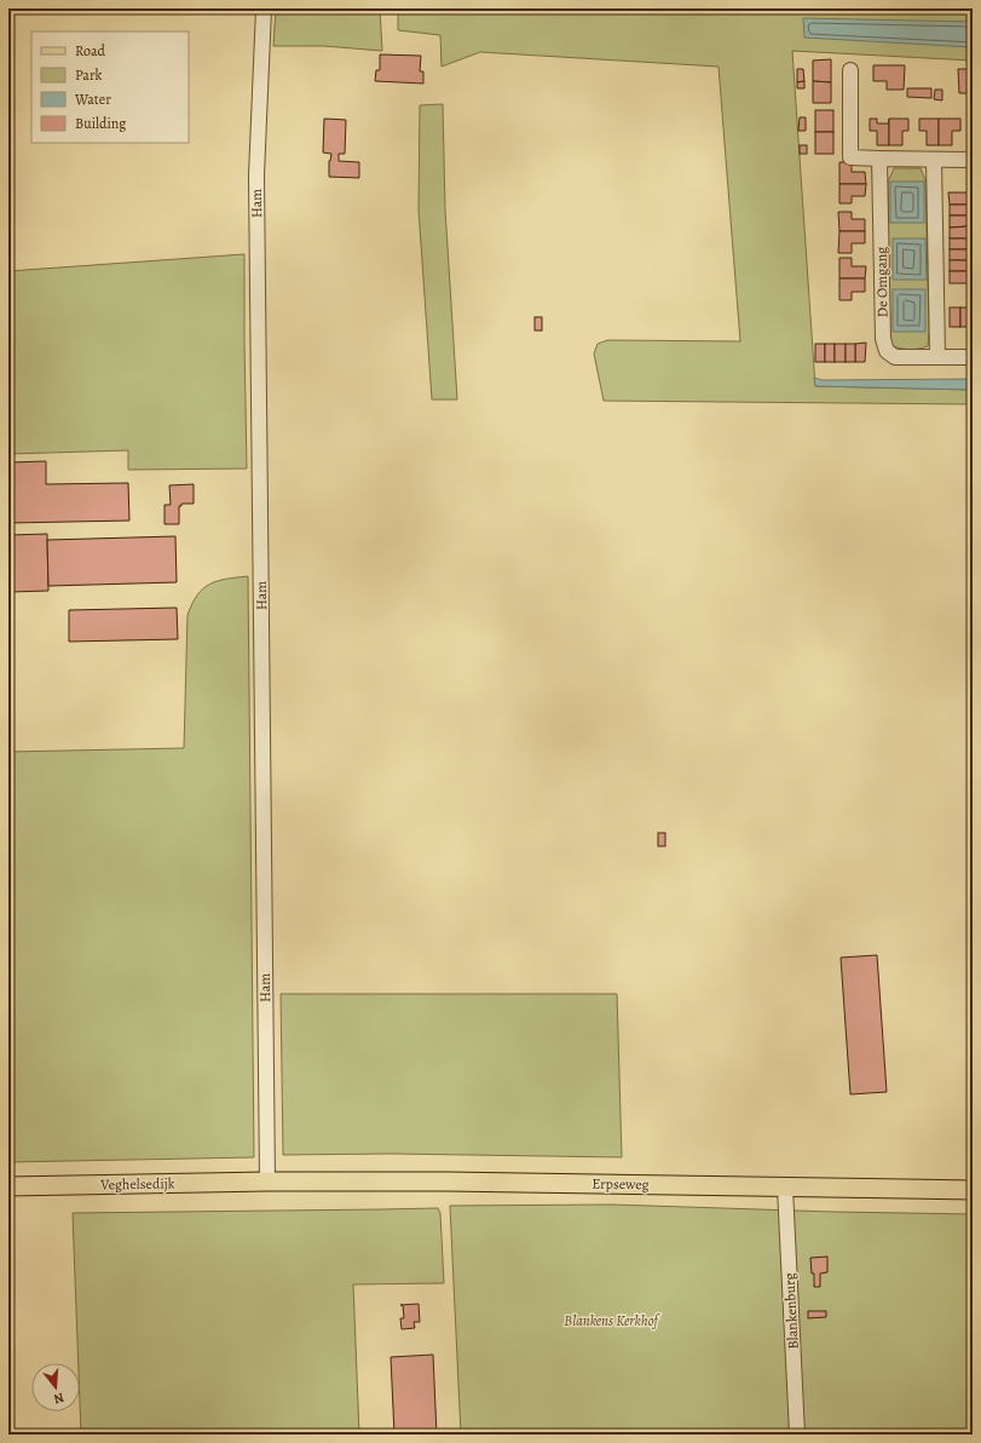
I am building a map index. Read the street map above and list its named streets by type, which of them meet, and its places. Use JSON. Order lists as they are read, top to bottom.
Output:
{
  "streets": {
    "main road": ["Veghelsedijk", "Erpseweg"],
    "street": ["Ham", "De Omgang", "Blankenburg"]
  },
  "crossings": [
    ["Ham", "Veghelsedijk"],
    ["Ham", "Erpseweg"],
    ["Veghelsedijk", "Erpseweg"],
    ["Erpseweg", "Blankenburg"]
  ],
  "parks": ["Blankens Kerkhof"],
  "legend": [
    "Road",
    "Park",
    "Water",
    "Building"
  ],
  "north": "bottom"
}
